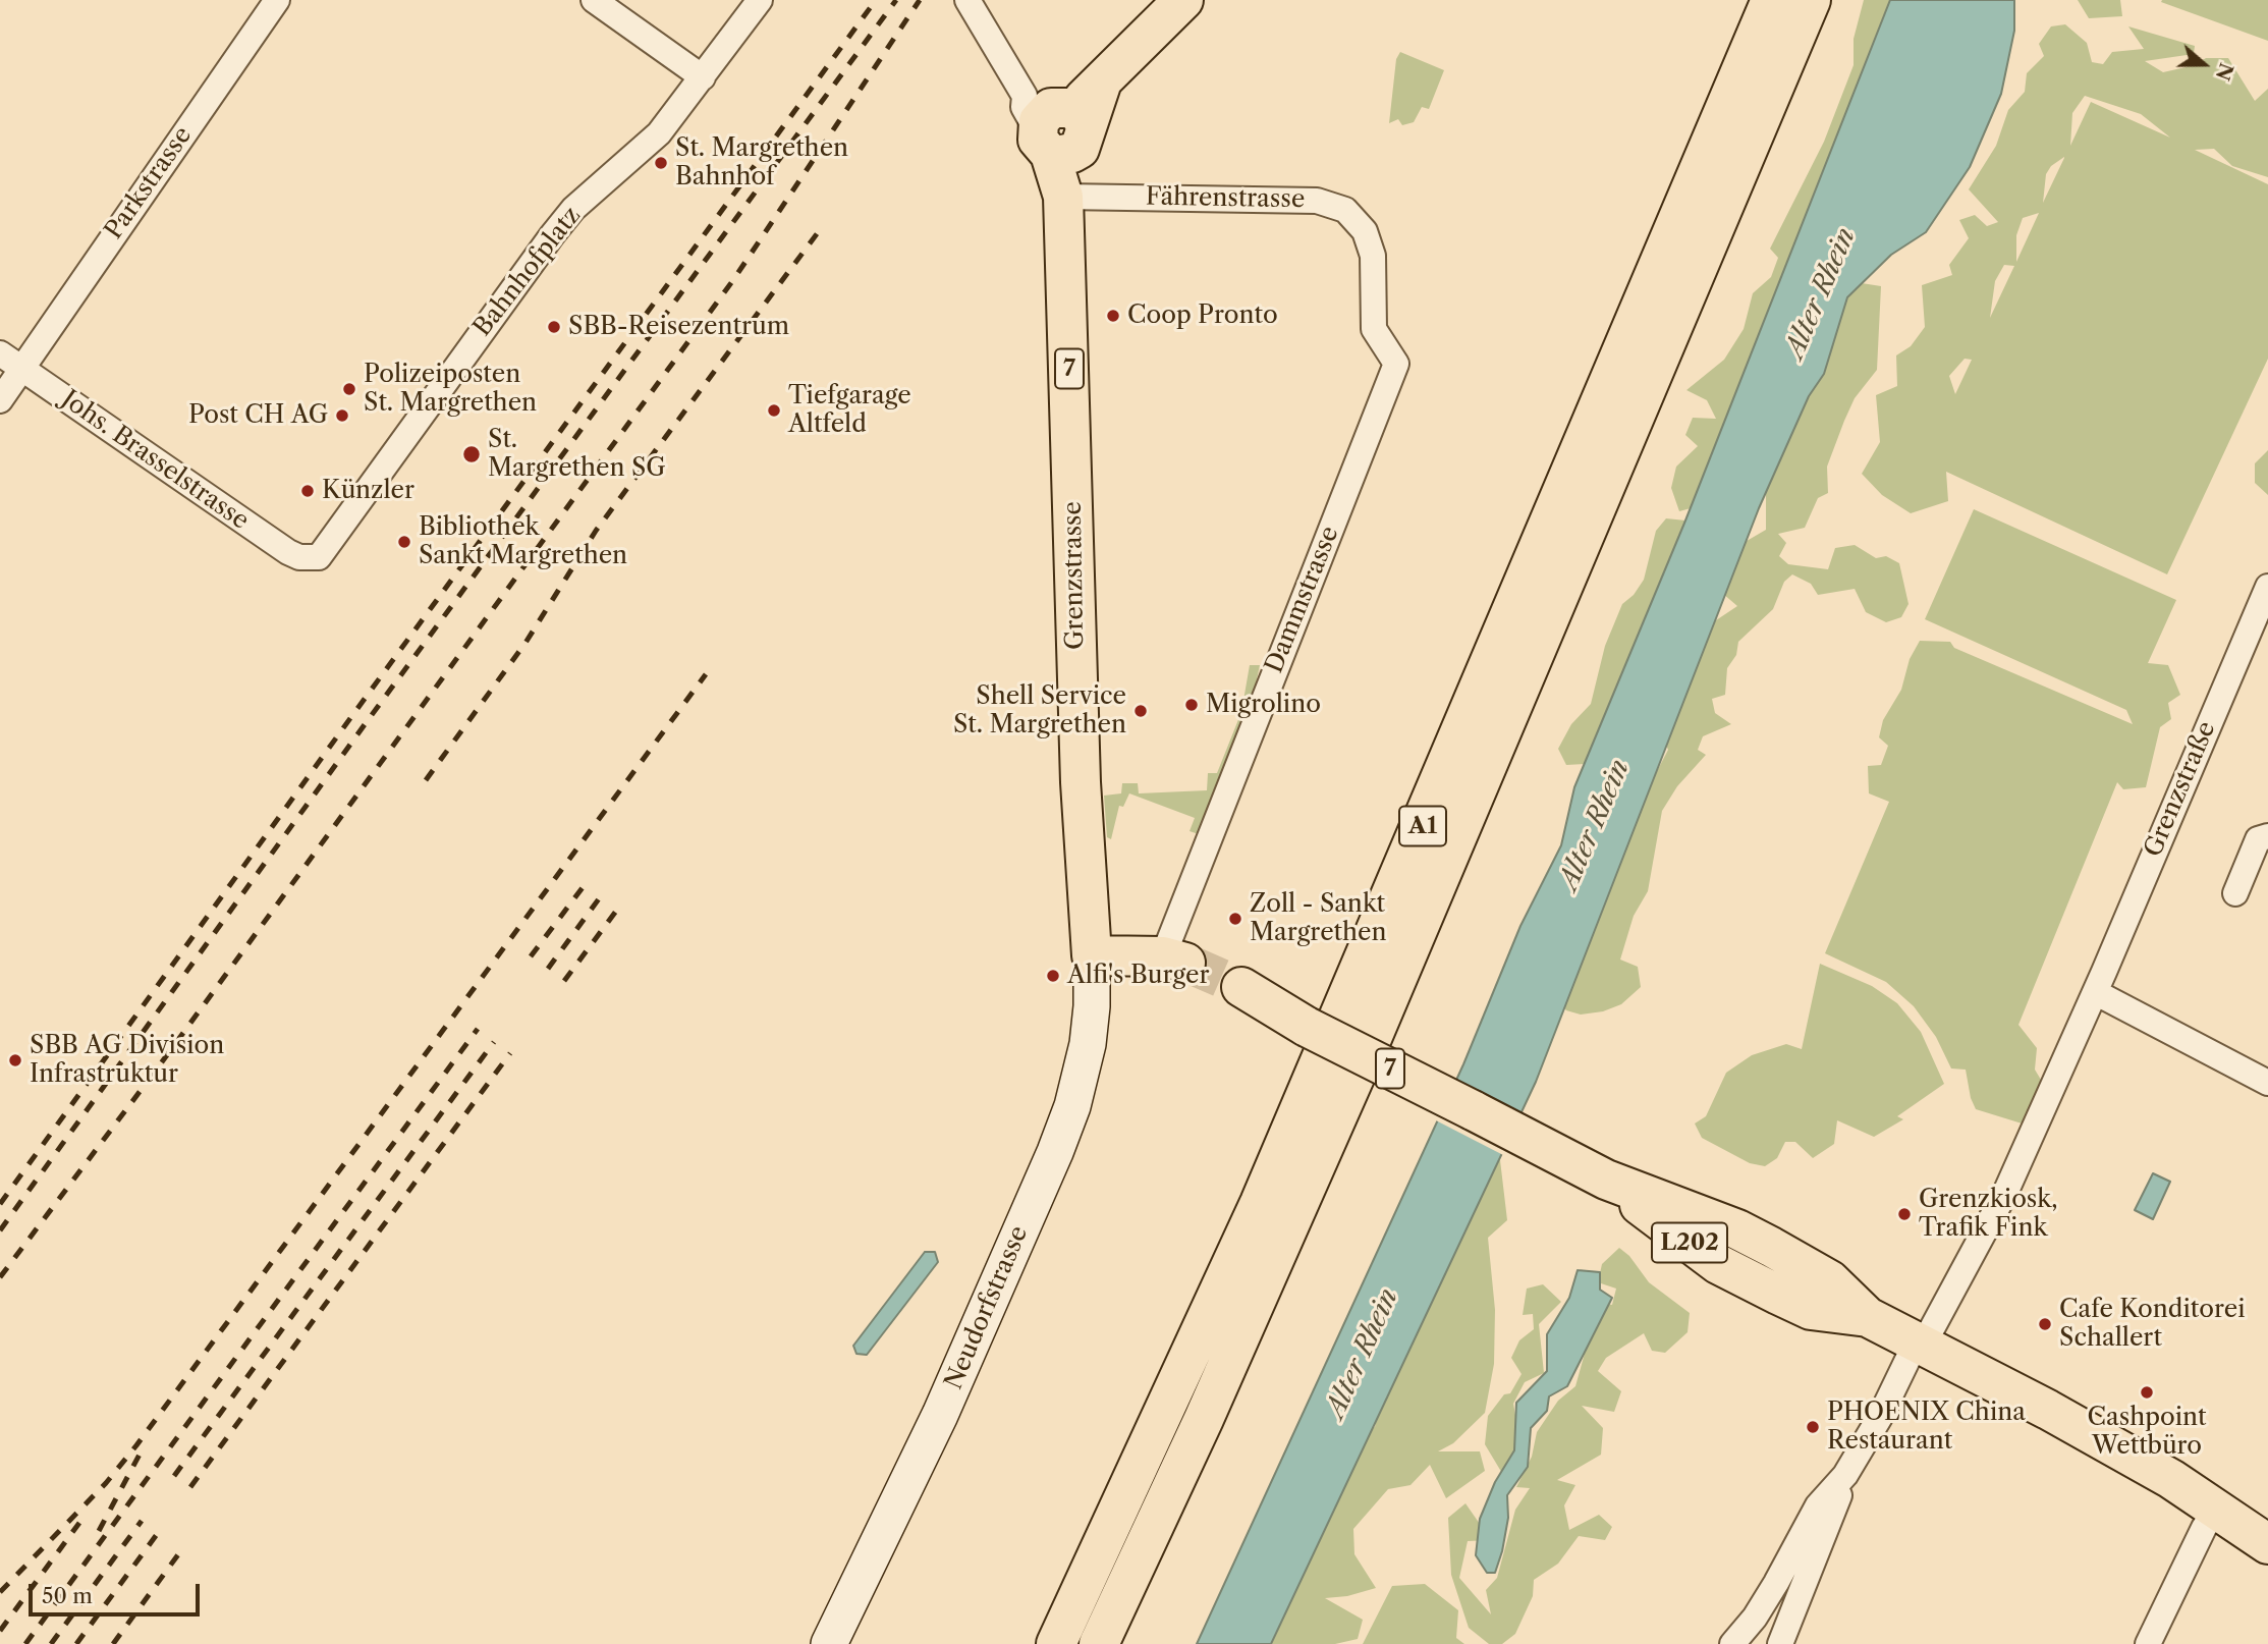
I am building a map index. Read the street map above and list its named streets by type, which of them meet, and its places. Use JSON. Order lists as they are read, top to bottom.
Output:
{
  "streets": {
    "main road": [
      "7",
      "Grenzstrasse",
      "A1",
      "L202",
      "Neudorfstrasse"
    ],
    "street": [
      "Parkstrasse",
      "Fährenstrasse",
      "Bahnhofplatz",
      "Johs. Brasselstrasse",
      "Dammstrasse",
      "Grenzstraße"
    ]
  },
  "crossings": [
    ["Parkstrasse", "Johs. Brasselstrasse"],
    ["Fährenstrasse", "Grenzstrasse"],
    ["Fährenstrasse", "Dammstrasse"],
    ["Bahnhofplatz", "Johs. Brasselstrasse"],
    ["7", "L202"],
    ["Grenzstrasse", "Neudorfstrasse"],
    ["Grenzstraße", "L202"]
  ],
  "water": ["Alter Rhein"],
  "places": [
    "St. Margrethen Bahnhof",
    "Coop Pronto",
    "SBB-Reisezentrum",
    "Polizeiposten St. Margrethen",
    "Tiefgarage Altfeld",
    "Post CH AG",
    "St. Margrethen SG",
    "Künzler",
    "Bibliothek Sankt Margrethen",
    "Migrolino",
    "Shell Service St. Margrethen",
    "Zoll - Sankt Margrethen",
    "Alfi's Burger",
    "SBB AG Division Infrastruktur",
    "Grenzkiosk, Trafik Fink",
    "Cafe Konditorei Schallert",
    "Cashpoint Wettbüro",
    "PHOENIX China Restaurant"
  ],
  "scale_bar": "50 m",
  "north": "right"
}
